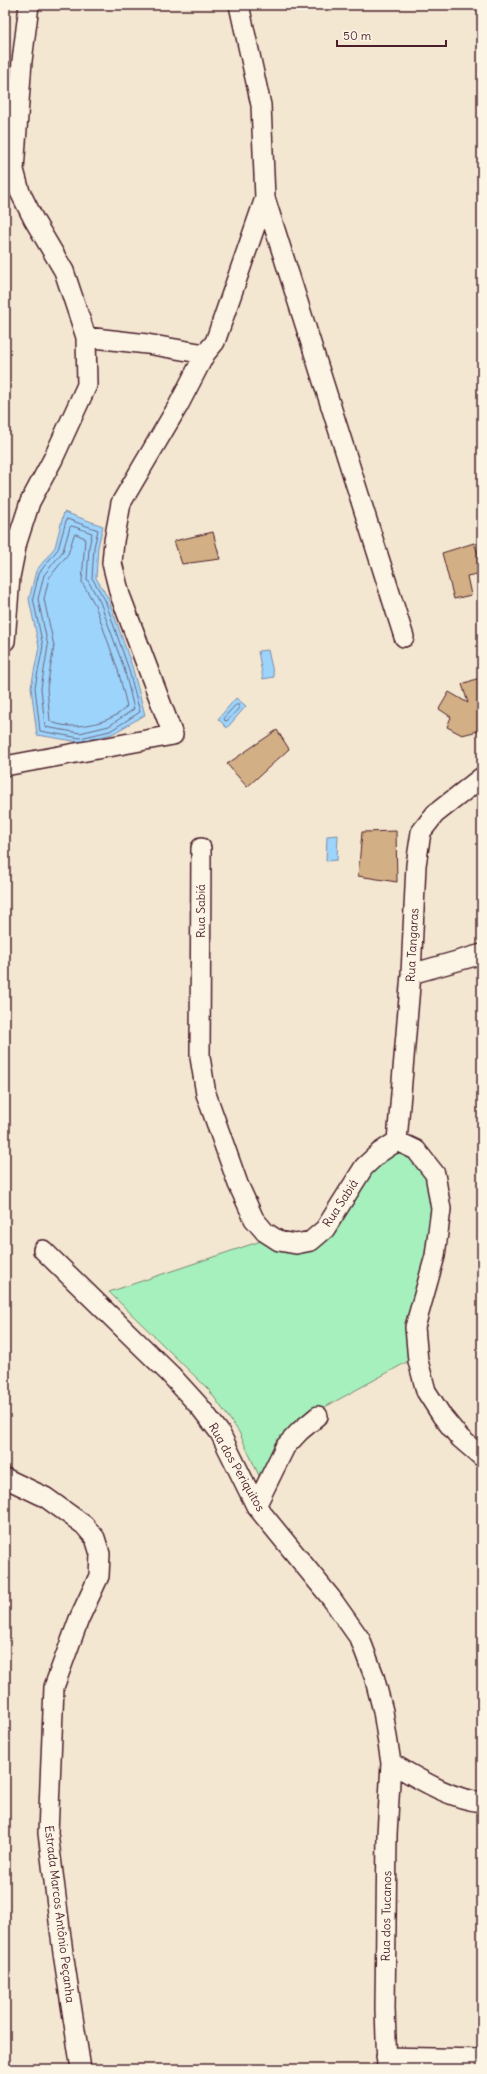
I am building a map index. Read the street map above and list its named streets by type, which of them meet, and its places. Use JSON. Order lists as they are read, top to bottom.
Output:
{
  "streets": {
    "street": [
      "Rua Sabiá",
      "Rua Tangaras",
      "Rua dos Periquitos",
      "Estrada Marcos Antônio Peçanha",
      "Rua dos Tucanos"
    ]
  },
  "crossings": [
    ["Rua Sabiá", "Rua Tangaras"],
    ["Rua dos Periquitos", "Rua dos Tucanos"]
  ],
  "scale_bar": "50 m"
}
